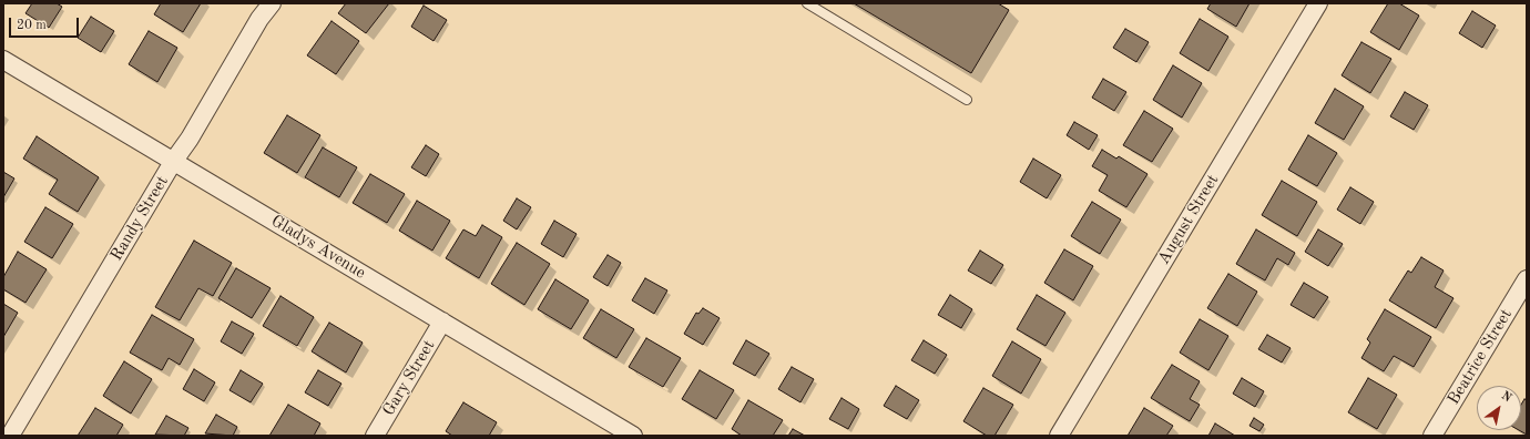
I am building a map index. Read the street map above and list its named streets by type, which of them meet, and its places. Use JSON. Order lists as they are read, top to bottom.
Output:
{
  "streets": {
    "street": [
      "Randy Street",
      "August Street",
      "Gladys Avenue",
      "Beatrice Street",
      "Gary Street"
    ]
  },
  "crossings": [
    ["Randy Street", "Gladys Avenue"],
    ["Gladys Avenue", "Gary Street"]
  ],
  "scale_bar": "20 m",
  "north": "top right"
}
